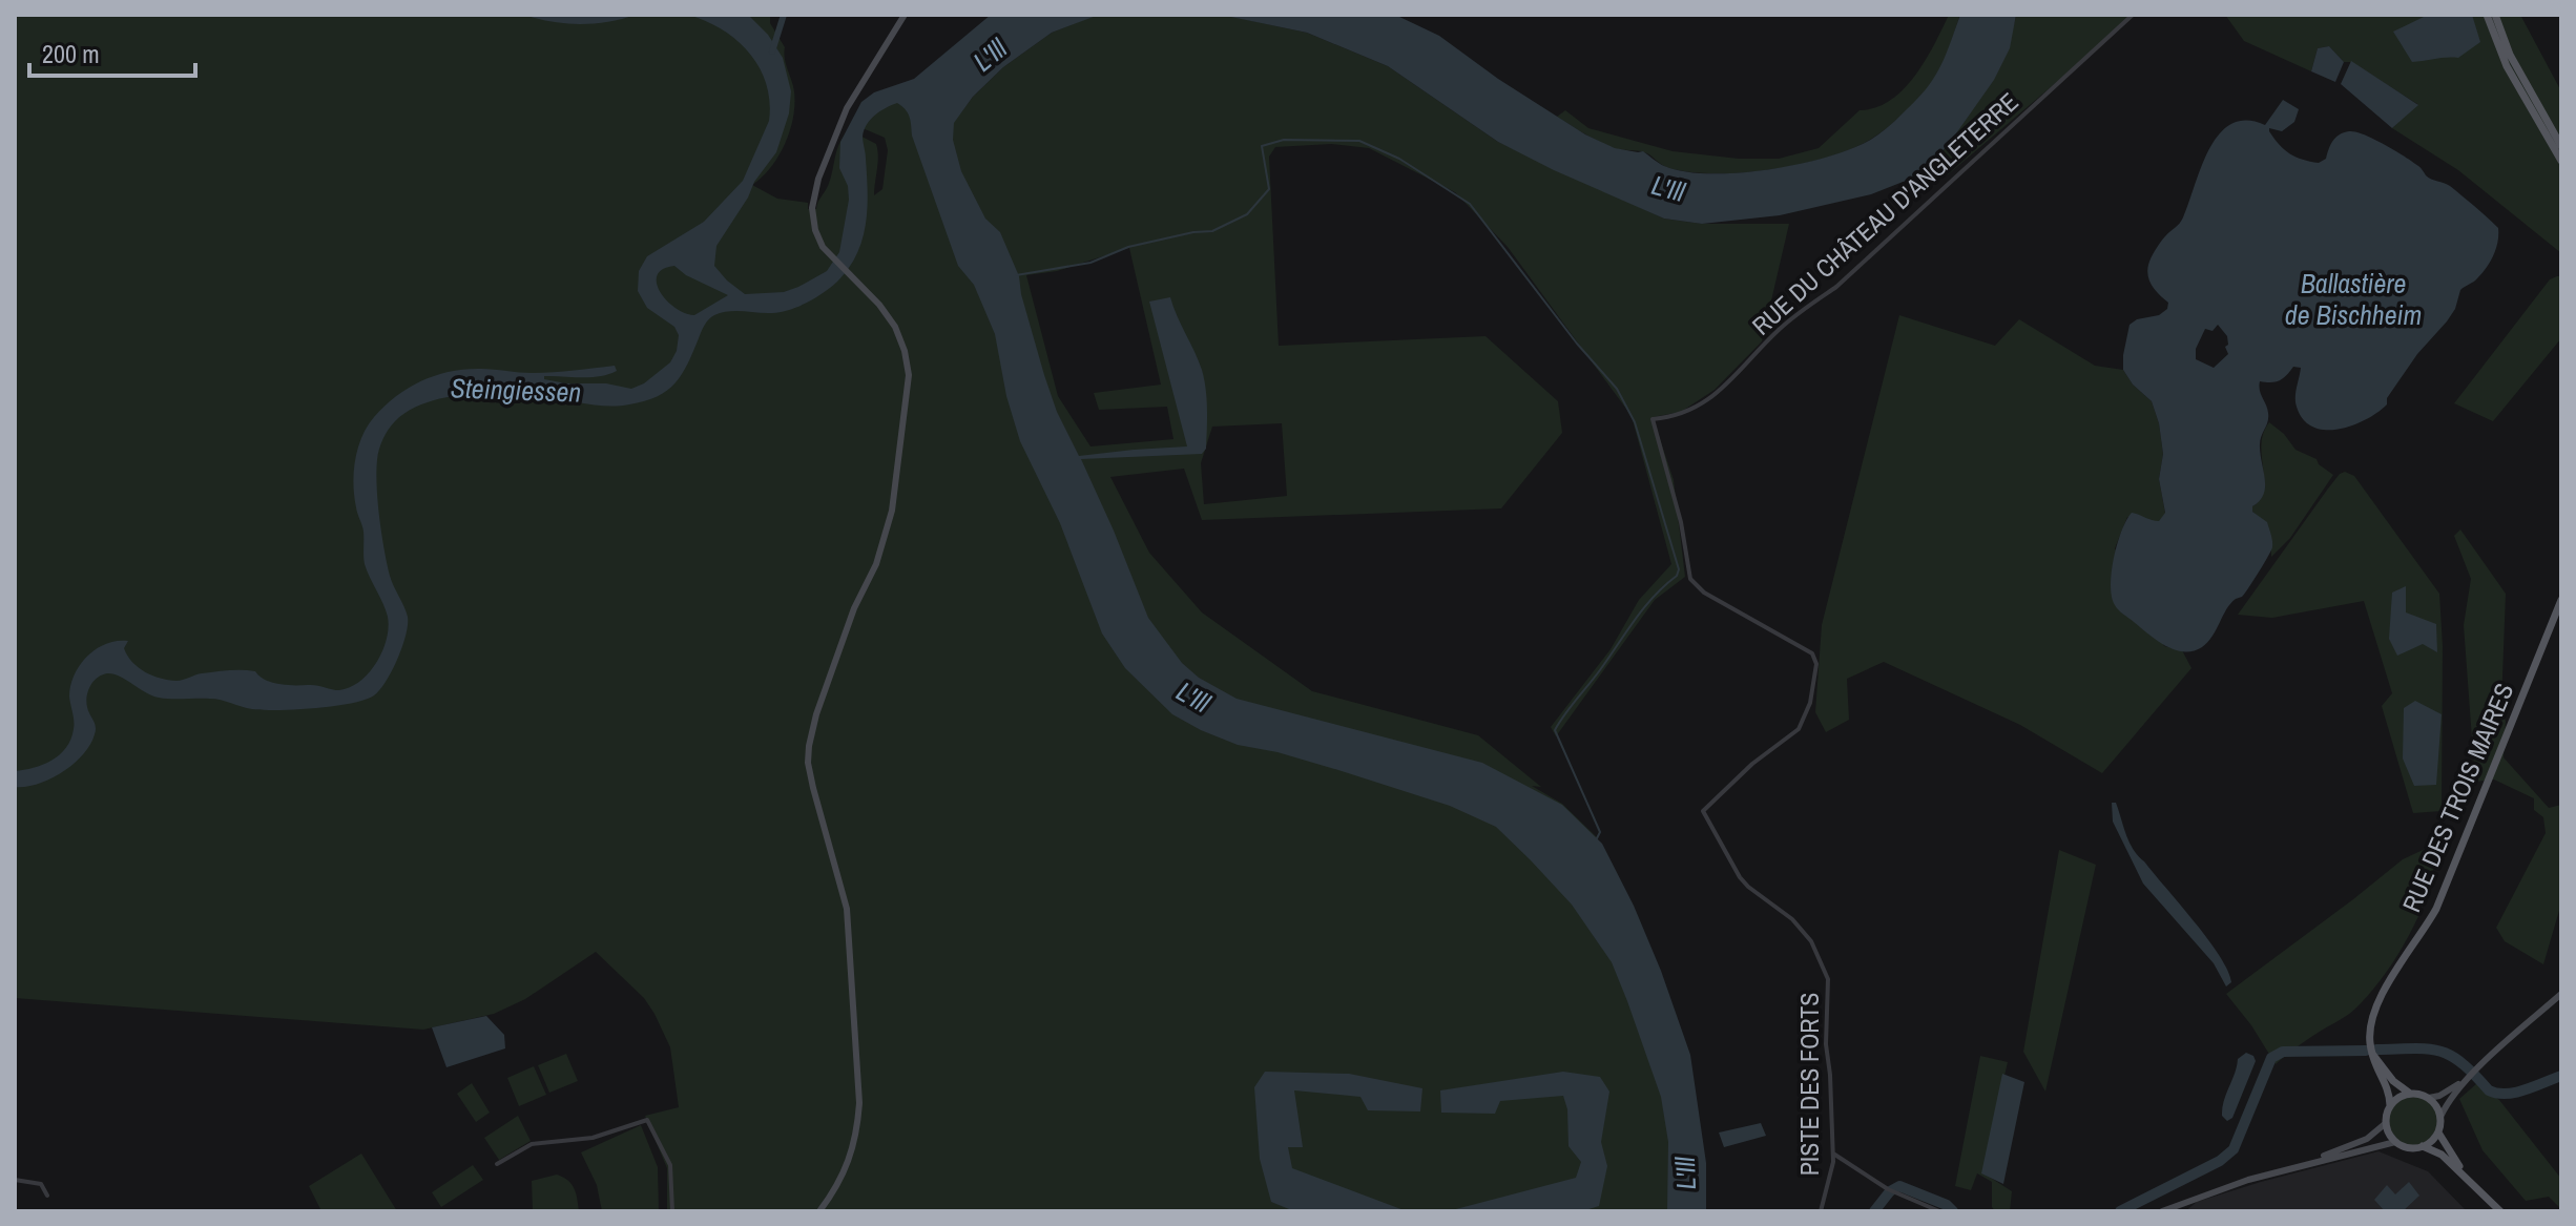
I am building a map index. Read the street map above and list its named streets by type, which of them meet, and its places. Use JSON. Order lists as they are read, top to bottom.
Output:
{
  "streets": {
    "main road": ["RUE DES TROIS MAIRES"],
    "street": ["RUE DU CHÂTEAU D'ANGLETERRE", "PISTE DES FORTS"]
  },
  "crossings": [
    ["RUE DU CHÂTEAU D'ANGLETERRE", "PISTE DES FORTS"]
  ],
  "water": ["L'Ill", "Ballastière de Bischheim", "Steingiessen"],
  "scale_bar": "200 m"
}
